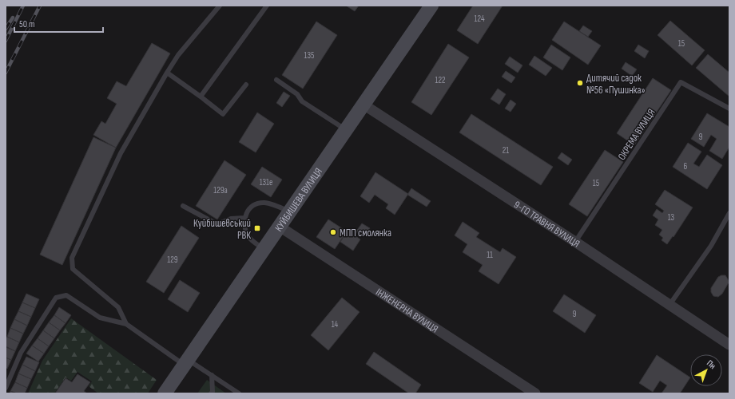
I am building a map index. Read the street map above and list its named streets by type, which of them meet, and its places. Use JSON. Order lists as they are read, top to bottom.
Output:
{
  "streets": {
    "main road": ["КУЙБИШЕВА ВУЛИЦЯ"],
    "street": ["9-ГО ТРАВНЯ ВУЛИЦЯ", "ІНЖЕНЕРНА ВУЛИЦЯ"],
    "lane": ["ОКРЕМА ВУЛИЦЯ"]
  },
  "crossings": [
    ["ОКРЕМА ВУЛИЦЯ", "9-ГО ТРАВНЯ ВУЛИЦЯ"],
    ["КУЙБИШЕВА ВУЛИЦЯ", "9-ГО ТРАВНЯ ВУЛИЦЯ"],
    ["КУЙБИШЕВА ВУЛИЦЯ", "ІНЖЕНЕРНА ВУЛИЦЯ"]
  ],
  "places": {
    "other": ["Дитячий садок №56 «Пушинка»", "МПП смолянка"],
    "transit": ["Куйбишевський РВК"]
  },
  "house_numbers": [
    "124",
    "15",
    "135",
    "122",
    "9",
    "21",
    "6",
    "131е",
    "15",
    "129а",
    "13",
    "11",
    "129",
    "9",
    "14"
  ],
  "scale_bar": "50 m",
  "north": "top right"
}
